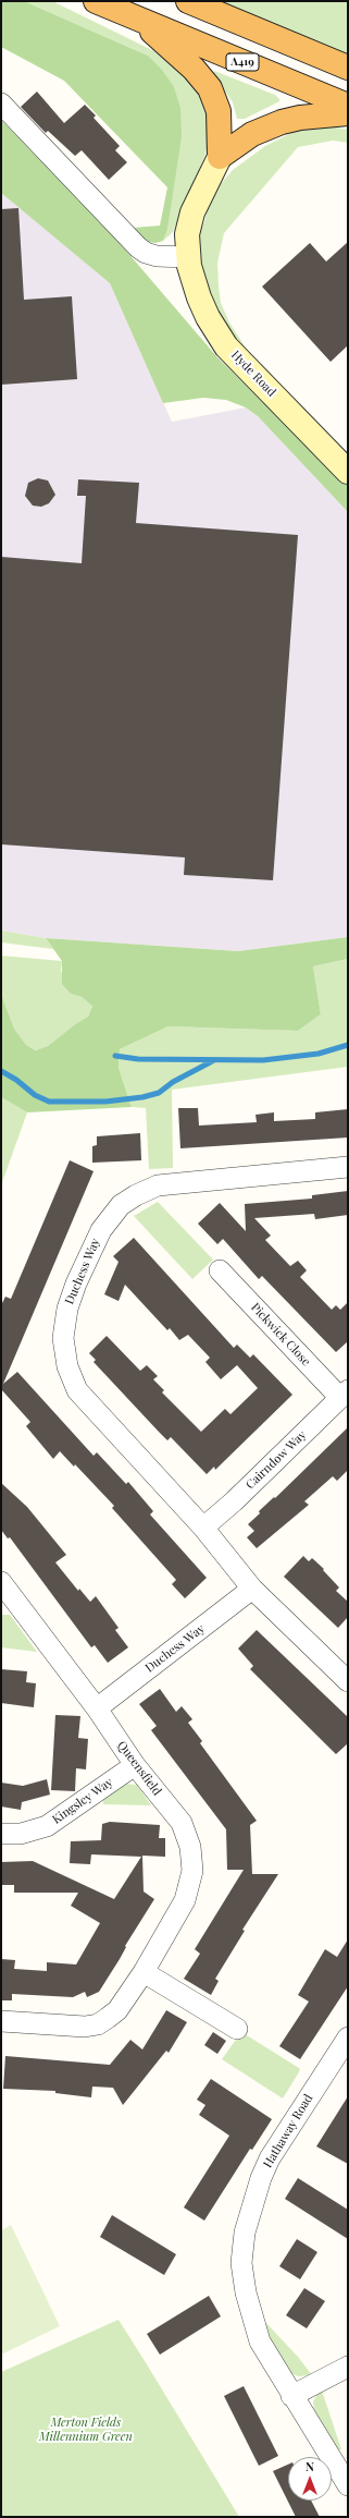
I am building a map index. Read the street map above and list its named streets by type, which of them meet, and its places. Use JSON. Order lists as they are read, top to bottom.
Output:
{
  "streets": {
    "highway": ["A419"],
    "main road": ["Hyde Road"],
    "street": [
      "Duchess Way",
      "Pickwick Close",
      "Cairndow Way",
      "Queensfield",
      "Kingsley Way",
      "Hathaway Road"
    ]
  },
  "crossings": [
    ["A419", "Hyde Road"],
    ["Duchess Way", "Cairndow Way"],
    ["Duchess Way", "Queensfield"],
    ["Pickwick Close", "Cairndow Way"],
    ["Queensfield", "Kingsley Way"]
  ],
  "parks": ["Merton Fields Millennium Green"],
  "north": "top"
}
